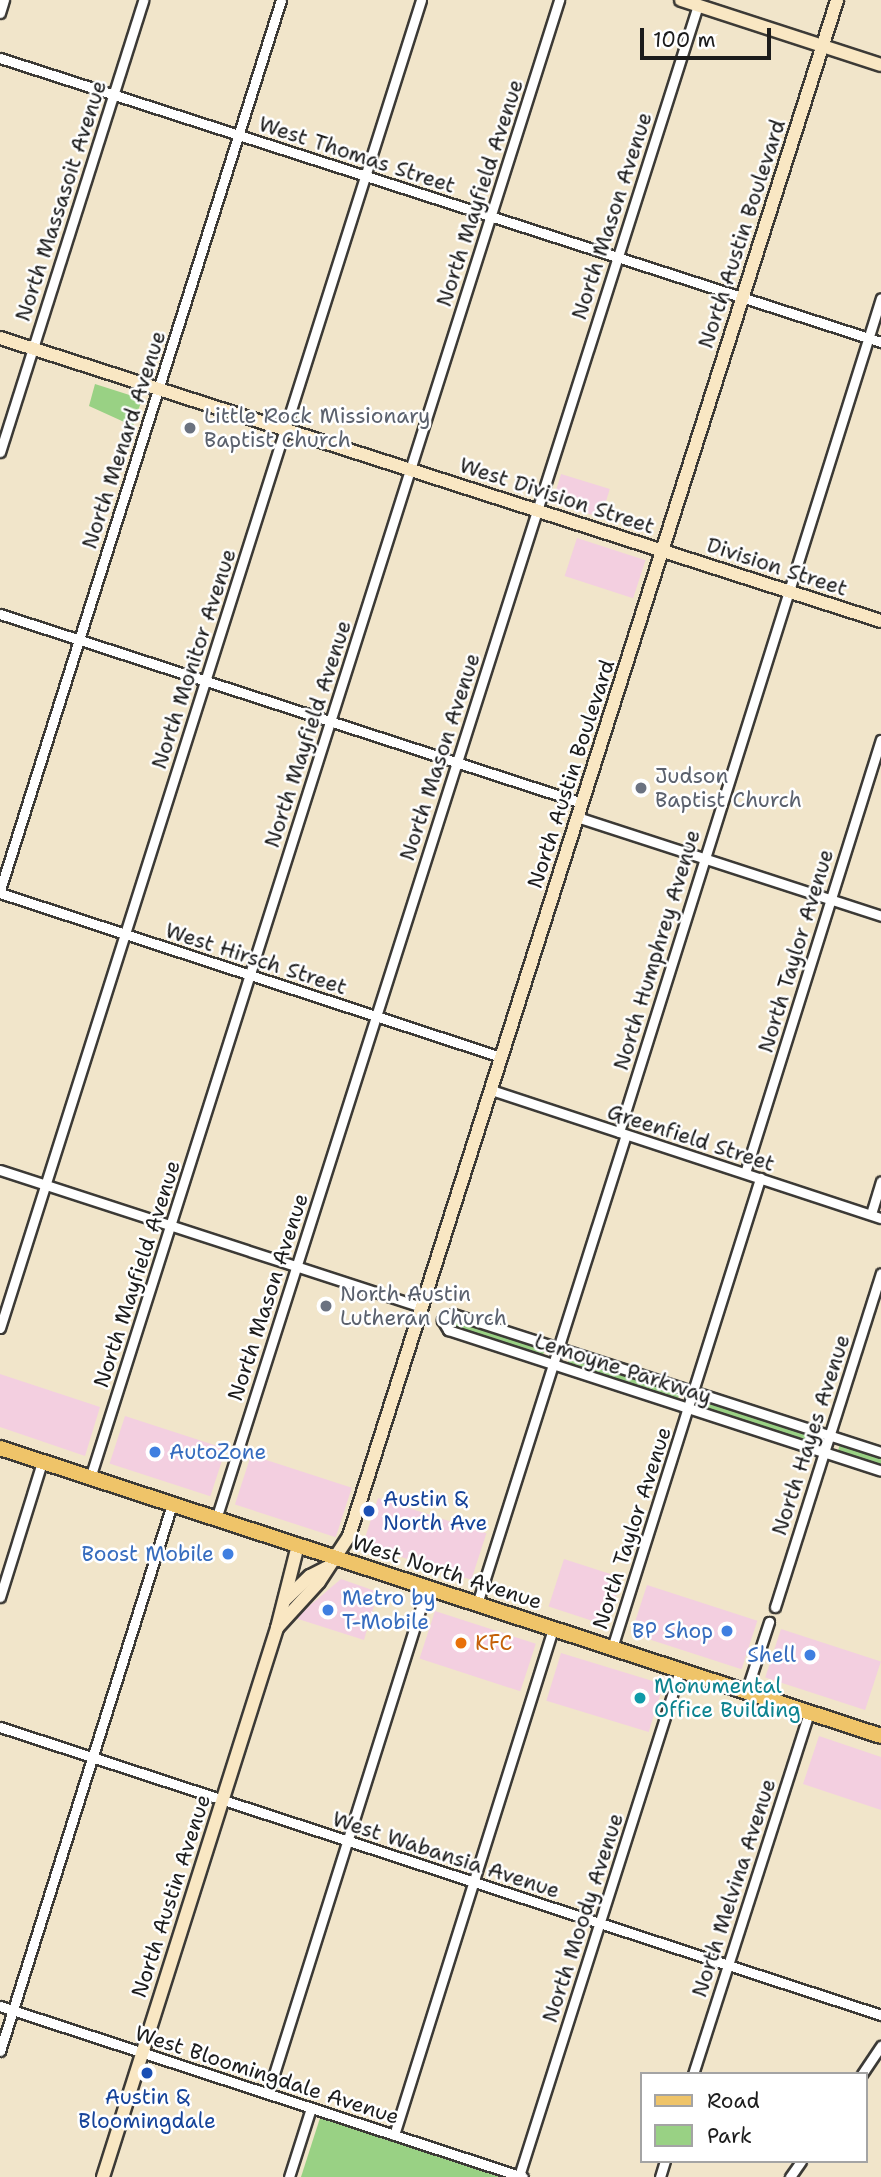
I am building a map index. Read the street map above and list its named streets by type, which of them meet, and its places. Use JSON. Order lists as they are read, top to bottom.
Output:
{
  "streets": {
    "main road": ["West North Avenue"],
    "street": [
      "West Thomas Street",
      "North Mayfield Avenue",
      "North Massasoit Avenue",
      "North Mason Avenue",
      "North Austin Boulevard",
      "North Menard Avenue",
      "West Division Street",
      "Division Street",
      "North Monitor Avenue",
      "North Humphrey Avenue",
      "North Taylor Avenue",
      "West Hirsch Street",
      "Greenfield Street",
      "Lemoyne Parkway",
      "North Hayes Avenue",
      "West Wabansia Avenue",
      "North Melvina Avenue",
      "North Austin Avenue",
      "North Moody Avenue",
      "West Bloomingdale Avenue"
    ]
  },
  "crossings": [
    ["West Thomas Street", "North Mayfield Avenue"],
    ["West Thomas Street", "North Massasoit Avenue"],
    ["West Thomas Street", "North Mason Avenue"],
    ["West Thomas Street", "North Austin Boulevard"],
    ["West Thomas Street", "North Menard Avenue"],
    ["West Thomas Street", "North Monitor Avenue"],
    ["West Thomas Street", "North Humphrey Avenue"],
    ["North Mayfield Avenue", "West Division Street"],
    ["North Mayfield Avenue", "West Hirsch Street"],
    ["North Mayfield Avenue", "West North Avenue"],
    ["North Massasoit Avenue", "West Division Street"],
    ["North Mason Avenue", "West Division Street"],
    ["North Mason Avenue", "West Hirsch Street"],
    ["North Mason Avenue", "West North Avenue"],
    ["North Austin Boulevard", "West Division Street"],
    ["North Austin Boulevard", "Division Street"],
    ["North Austin Boulevard", "West Hirsch Street"],
    ["North Austin Boulevard", "Greenfield Street"],
    ["North Austin Boulevard", "West North Avenue"],
    ["North Austin Boulevard", "North Austin Avenue"],
    ["North Menard Avenue", "West Division Street"],
    ["North Menard Avenue", "West Hirsch Street"],
    ["West Division Street", "Division Street"],
    ["West Division Street", "North Monitor Avenue"],
    ["Division Street", "North Humphrey Avenue"],
    ["North Monitor Avenue", "West Hirsch Street"],
    ["North Humphrey Avenue", "Greenfield Street"],
    ["North Humphrey Avenue", "Lemoyne Parkway"],
    ["North Humphrey Avenue", "West North Avenue"],
    ["North Taylor Avenue", "Greenfield Street"],
    ["North Taylor Avenue", "Lemoyne Parkway"],
    ["North Taylor Avenue", "West North Avenue"],
    ["Lemoyne Parkway", "North Hayes Avenue"],
    ["West North Avenue", "North Melvina Avenue"],
    ["West North Avenue", "North Austin Avenue"],
    ["West North Avenue", "North Moody Avenue"],
    ["West Wabansia Avenue", "North Melvina Avenue"],
    ["West Wabansia Avenue", "North Austin Avenue"],
    ["West Wabansia Avenue", "North Moody Avenue"],
    ["North Austin Avenue", "West Bloomingdale Avenue"],
    ["North Moody Avenue", "West Bloomingdale Avenue"]
  ],
  "places": [
    "Little Rock Missionary Baptist Church",
    "Judson Baptist Church",
    "North Austin Lutheran Church",
    "AutoZone",
    "Austin & North Ave",
    "Boost Mobile",
    "Metro by T-Mobile",
    "BP Shop",
    "KFC",
    "Shell",
    "Monumental Office Building",
    "Austin & Bloomingdale"
  ],
  "legend": ["Road", "Park"],
  "scale_bar": "100 m"
}
